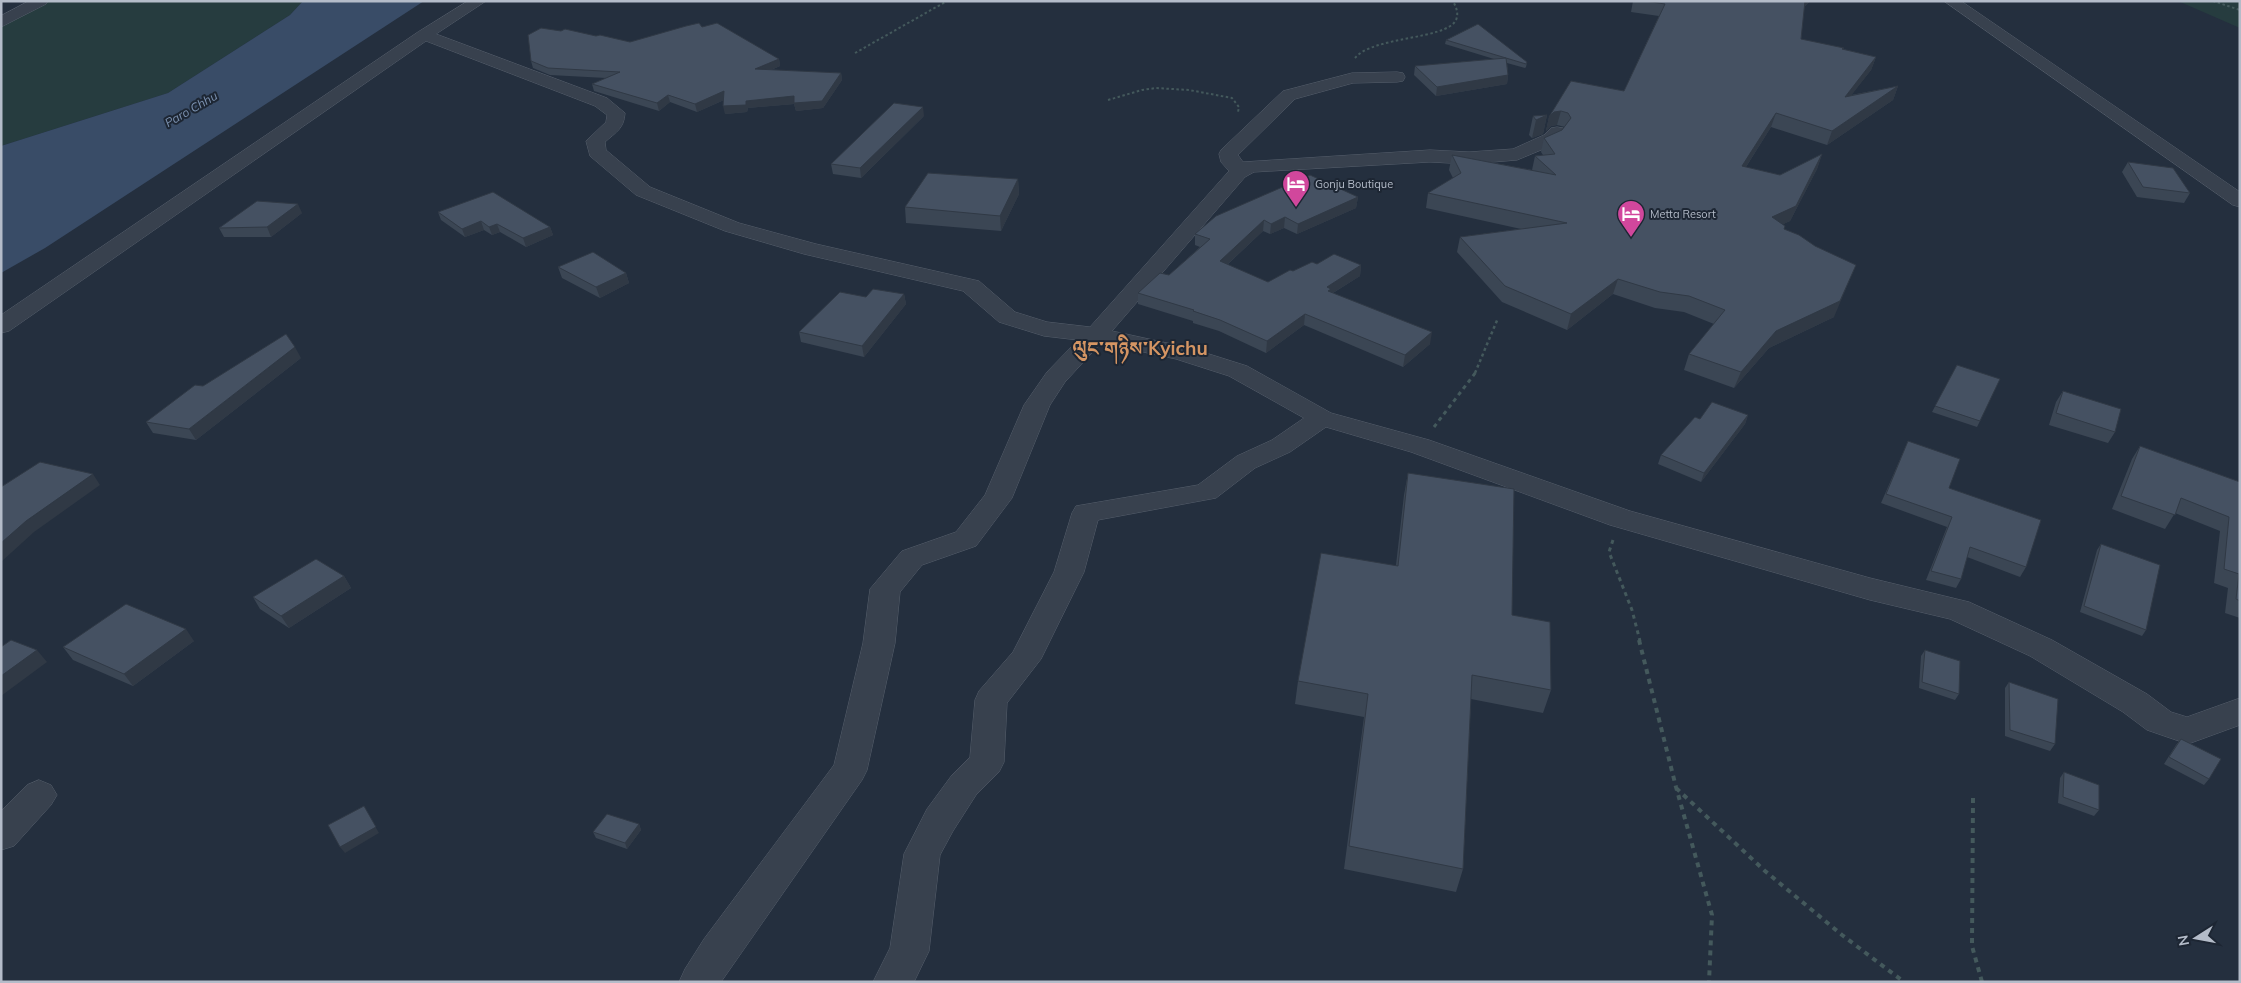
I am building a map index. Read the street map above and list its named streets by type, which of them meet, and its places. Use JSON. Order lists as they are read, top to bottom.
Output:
{
  "districts": ["ལུང་གཉིས་Kyichu"],
  "water": ["Paro Chhu"],
  "places": {
    "hotel": ["Gonju Boutique", "Metta Resort"]
  },
  "north": "left"
}
